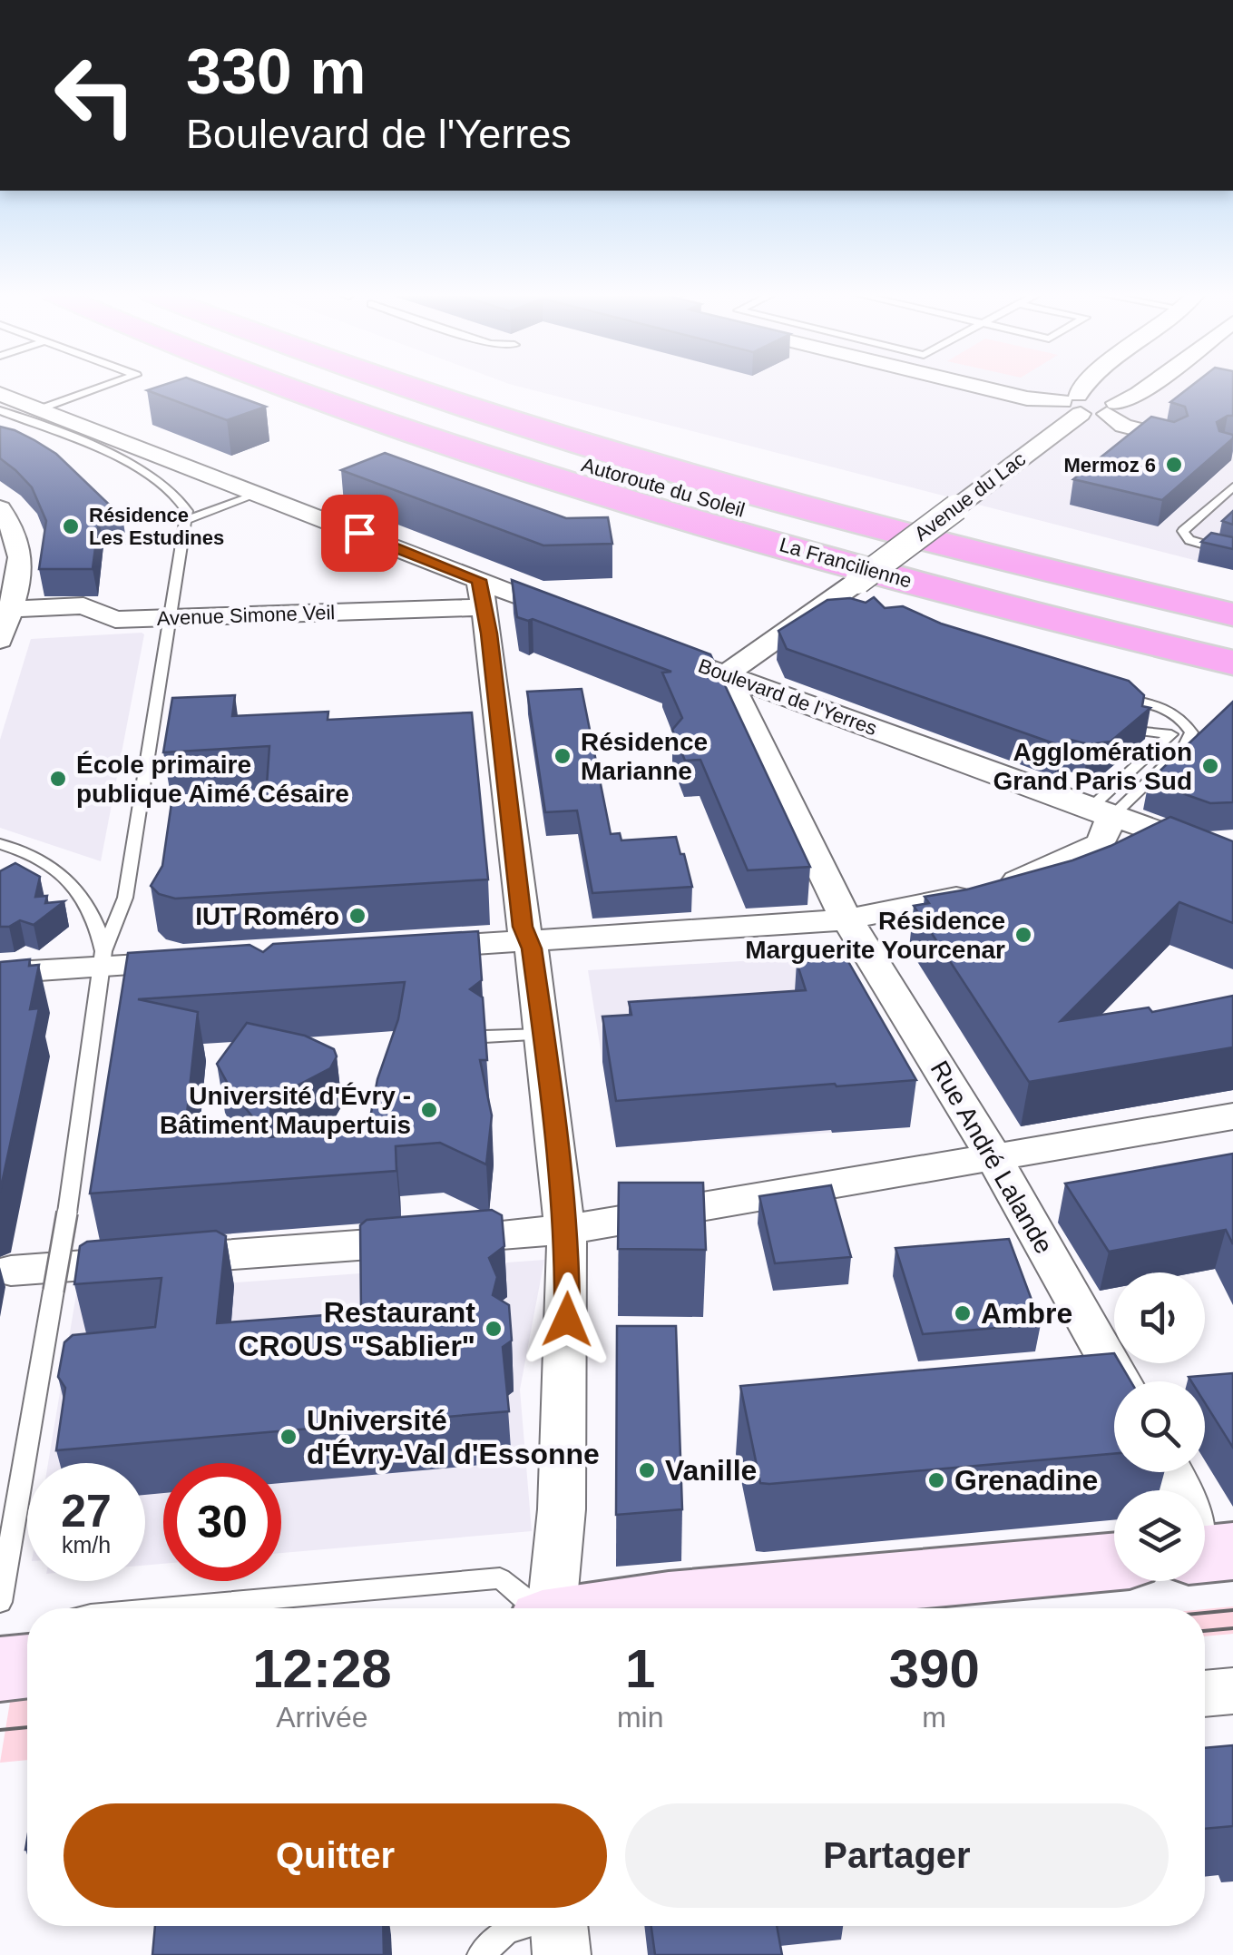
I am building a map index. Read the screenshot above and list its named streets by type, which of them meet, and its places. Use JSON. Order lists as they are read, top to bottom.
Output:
{
  "streets": {
    "highway": ["Autoroute du Soleil", "La Francilienne"],
    "street": [
      "Avenue du Lac",
      "Avenue Simone Veil",
      "Boulevard de l'Yerres",
      "Rue André Lalande"
    ]
  },
  "crossings": [
    ["Avenue du Lac", "Boulevard de l'Yerres"],
    ["Avenue du Lac", "Rue André Lalande"],
    ["Boulevard de l'Yerres", "Rue André Lalande"]
  ],
  "places": [
    "Mermoz 6",
    "Résidence Les Estudines",
    "Résidence Marianne",
    "Agglomération Grand Paris Sud",
    "École primaire publique Aimé Césaire",
    "IUT Roméro",
    "Résidence Marguerite Yourcenar",
    "Université d'Évry - Bâtiment Maupertuis",
    "Ambre",
    "Restaurant CROUS \"Sablier\"",
    "Université d'Évry-Val d'Essonne",
    "Vanille",
    "Grenadine"
  ],
  "page": {
    "turn": ["330 m", "Boulevard de l'Yerres"],
    "speed": "27 km/h",
    "limit": "30",
    "eta": [
      "12:28",
      "Arrivée",
      "1",
      "min",
      "390",
      "m"
    ],
    "buttons": ["Quitter", "Partager"]
  }
}
